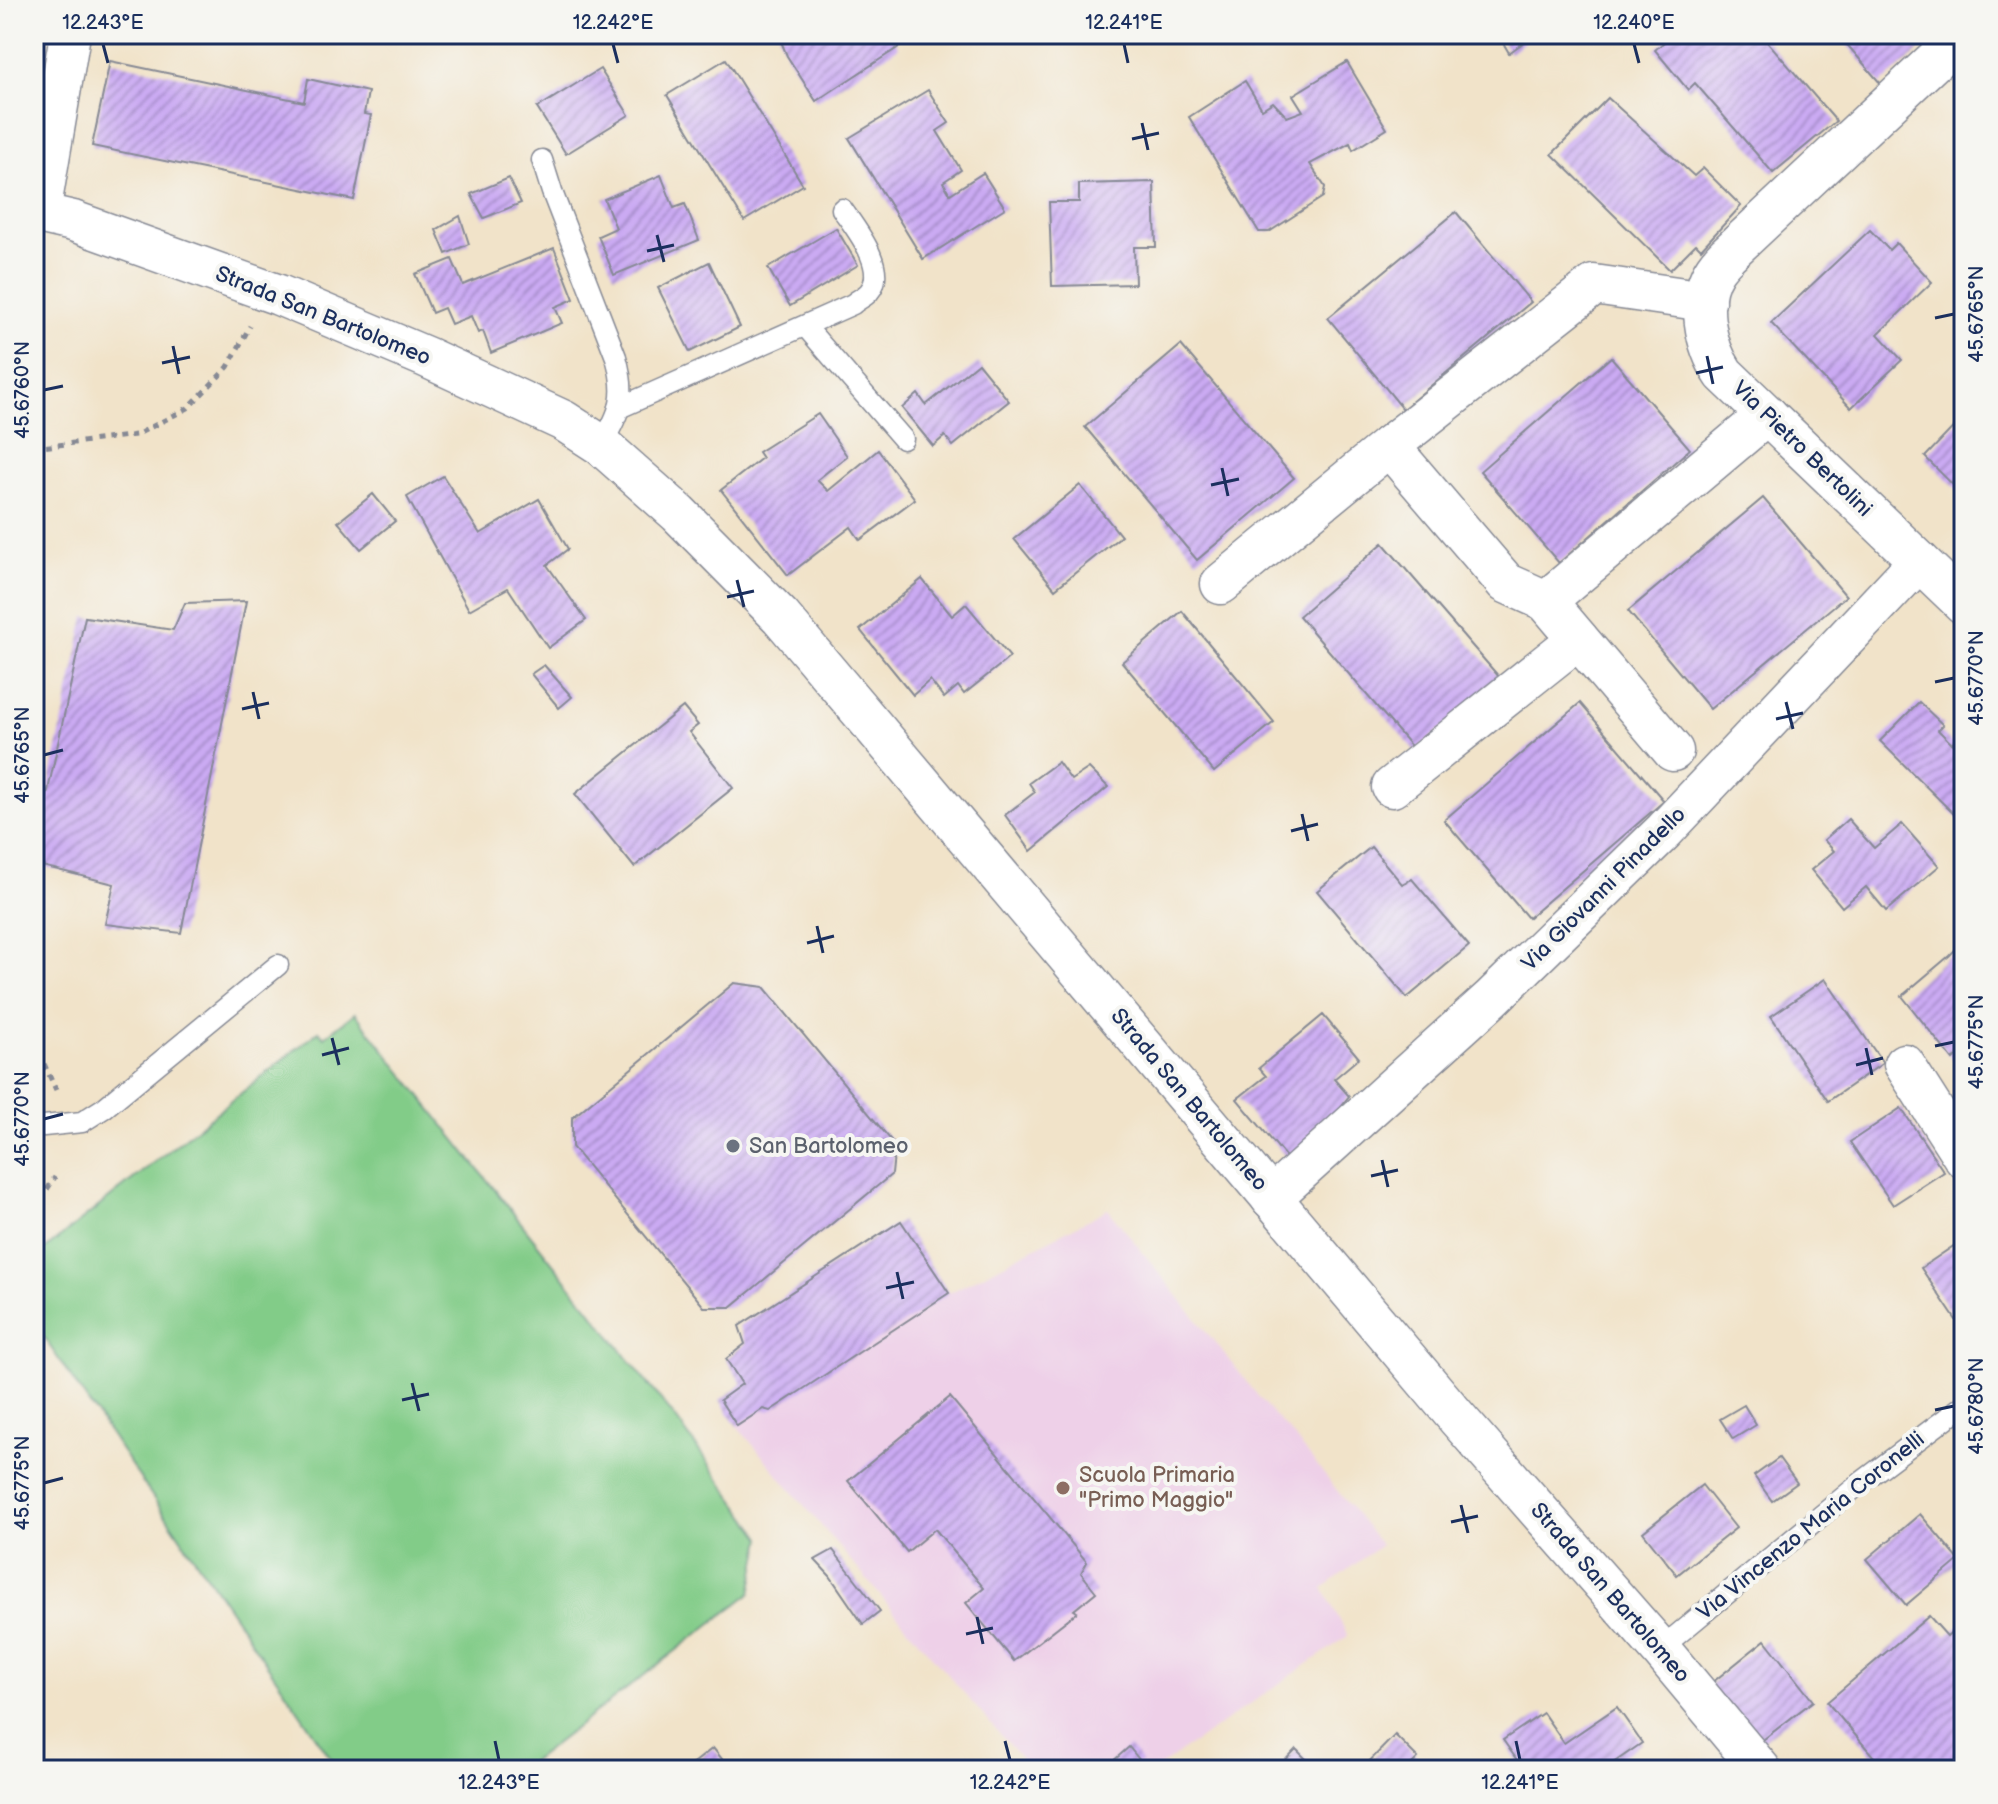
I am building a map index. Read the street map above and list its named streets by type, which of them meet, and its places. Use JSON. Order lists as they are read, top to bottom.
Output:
{
  "streets": {
    "street": ["Strada San Bartolomeo", "Via Pietro Bertolini", "Via Giovanni Pinadello"],
    "lane": ["Via Vincenzo Maria Coronelli"]
  },
  "crossings": [
    ["Strada San Bartolomeo", "Via Giovanni Pinadello"],
    ["Strada San Bartolomeo", "Via Vincenzo Maria Coronelli"],
    ["Via Pietro Bertolini", "Via Giovanni Pinadello"]
  ],
  "places": ["San Bartolomeo", "Scuola Primaria \"Primo Maggio\""],
  "coordinates": [
    "12.243°E",
    "12.242°E",
    "12.241°E",
    "12.240°E",
    "45.6765°N",
    "45.6760°N",
    "45.6770°N",
    "45.6775°N",
    "45.6780°N"
  ]
}
